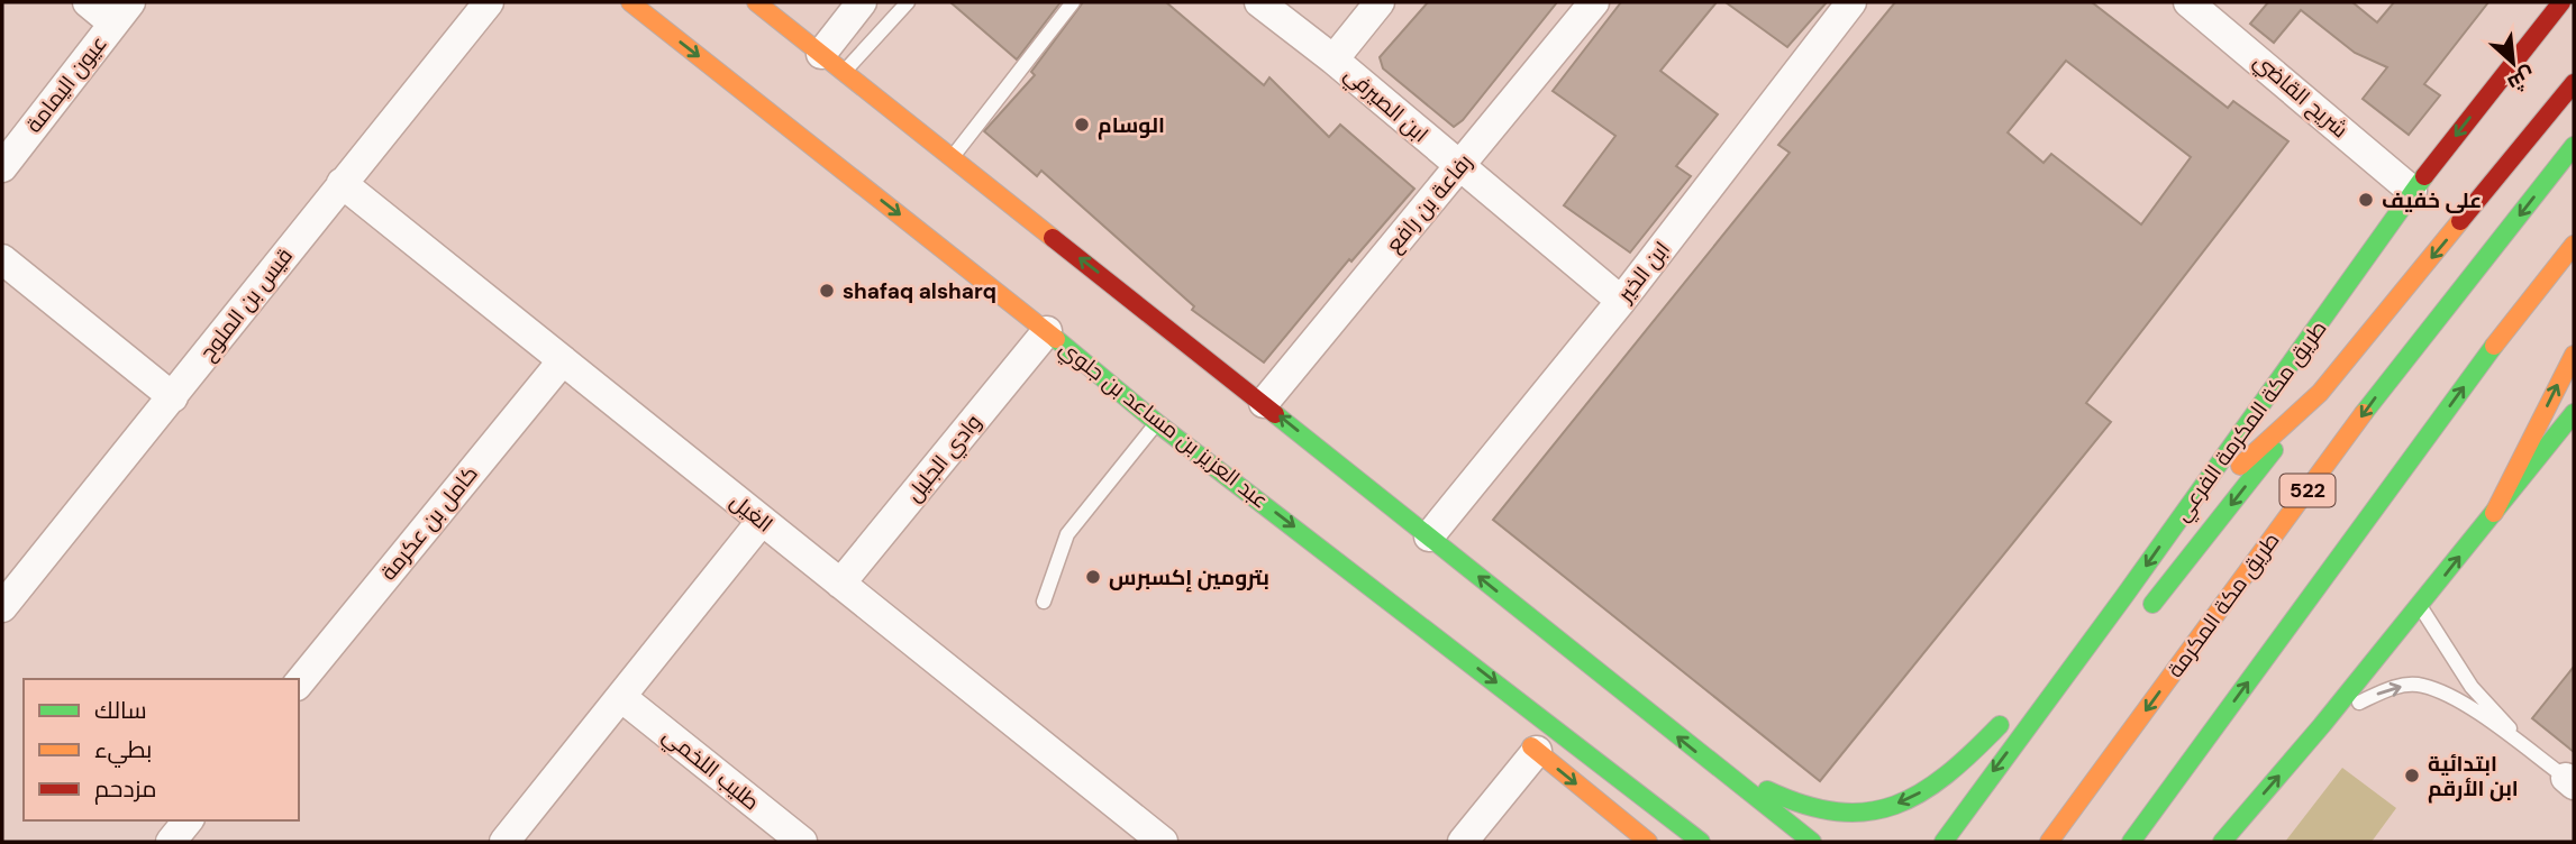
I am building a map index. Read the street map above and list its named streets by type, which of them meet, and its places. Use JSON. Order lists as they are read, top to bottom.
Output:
{
  "streets": {
    "main road": [
      "طريق مكة المكرمة الفرعي",
      "عبد العزيز بن مساعد بن جلوي",
      "522",
      "طريق مكة المكرمة"
    ],
    "street": [
      "عيون اليمامة",
      "شريح القاضي",
      "ابن الصيرفي",
      "رفاعة بن رافع",
      "ابن الخير",
      "قيس بن الملوح",
      "وادي الجليل",
      "الغيل",
      "كامل بن عكرمة",
      "طليب اللخمي"
    ]
  },
  "crossings": [
    ["شريح القاضي", "طريق مكة المكرمة الفرعي"],
    ["ابن الصيرفي", "رفاعة بن رافع"],
    ["ابن الصيرفي", "ابن الخير"],
    ["قيس بن الملوح", "الغيل"],
    ["عبد العزيز بن مساعد بن جلوي", "وادي الجليل"],
    ["وادي الجليل", "الغيل"],
    ["الغيل", "كامل بن عكرمة"]
  ],
  "places": [
    "الوسام",
    "على خفيف",
    "shafaq alsharq",
    "بترومين إكسبرس",
    "ابتدائية ابن الأرقم"
  ],
  "legend": ["سالك", "بطيء", "مزدحم"],
  "north": "bottom right"
}
